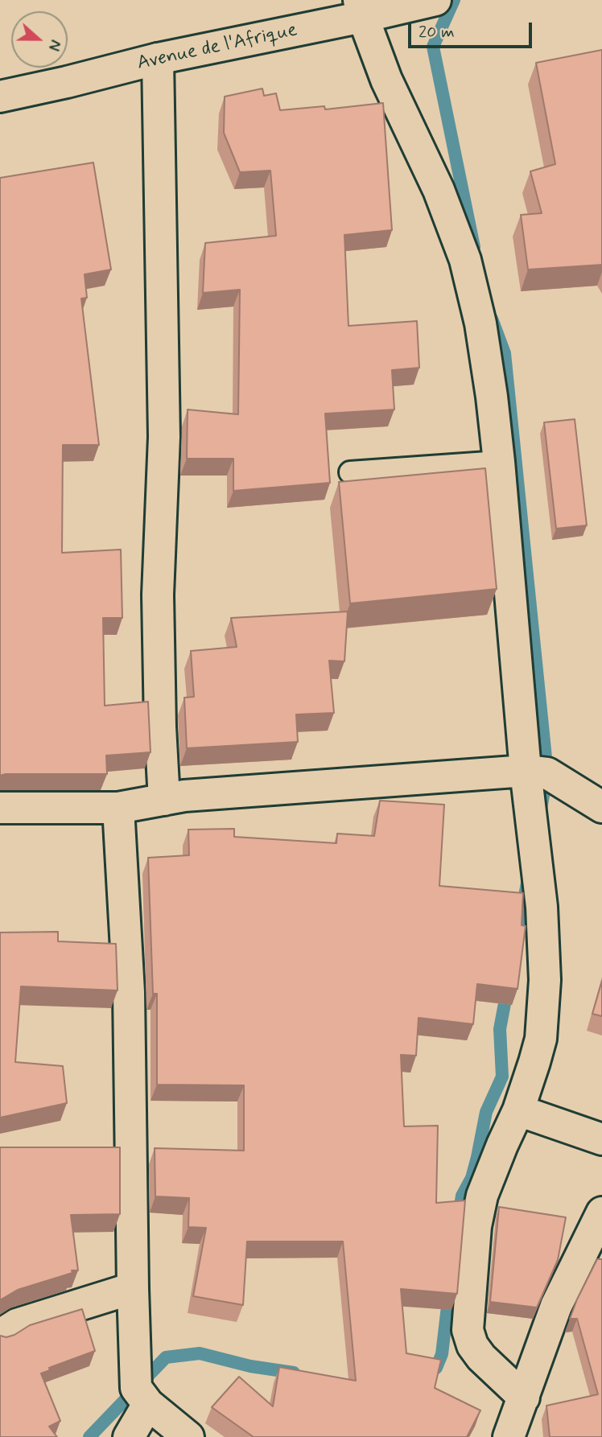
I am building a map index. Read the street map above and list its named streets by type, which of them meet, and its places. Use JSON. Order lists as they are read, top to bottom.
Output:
{
  "streets": {
    "street": ["Avenue de l'Afrique"]
  },
  "scale_bar": "20 m",
  "north": "right"
}
